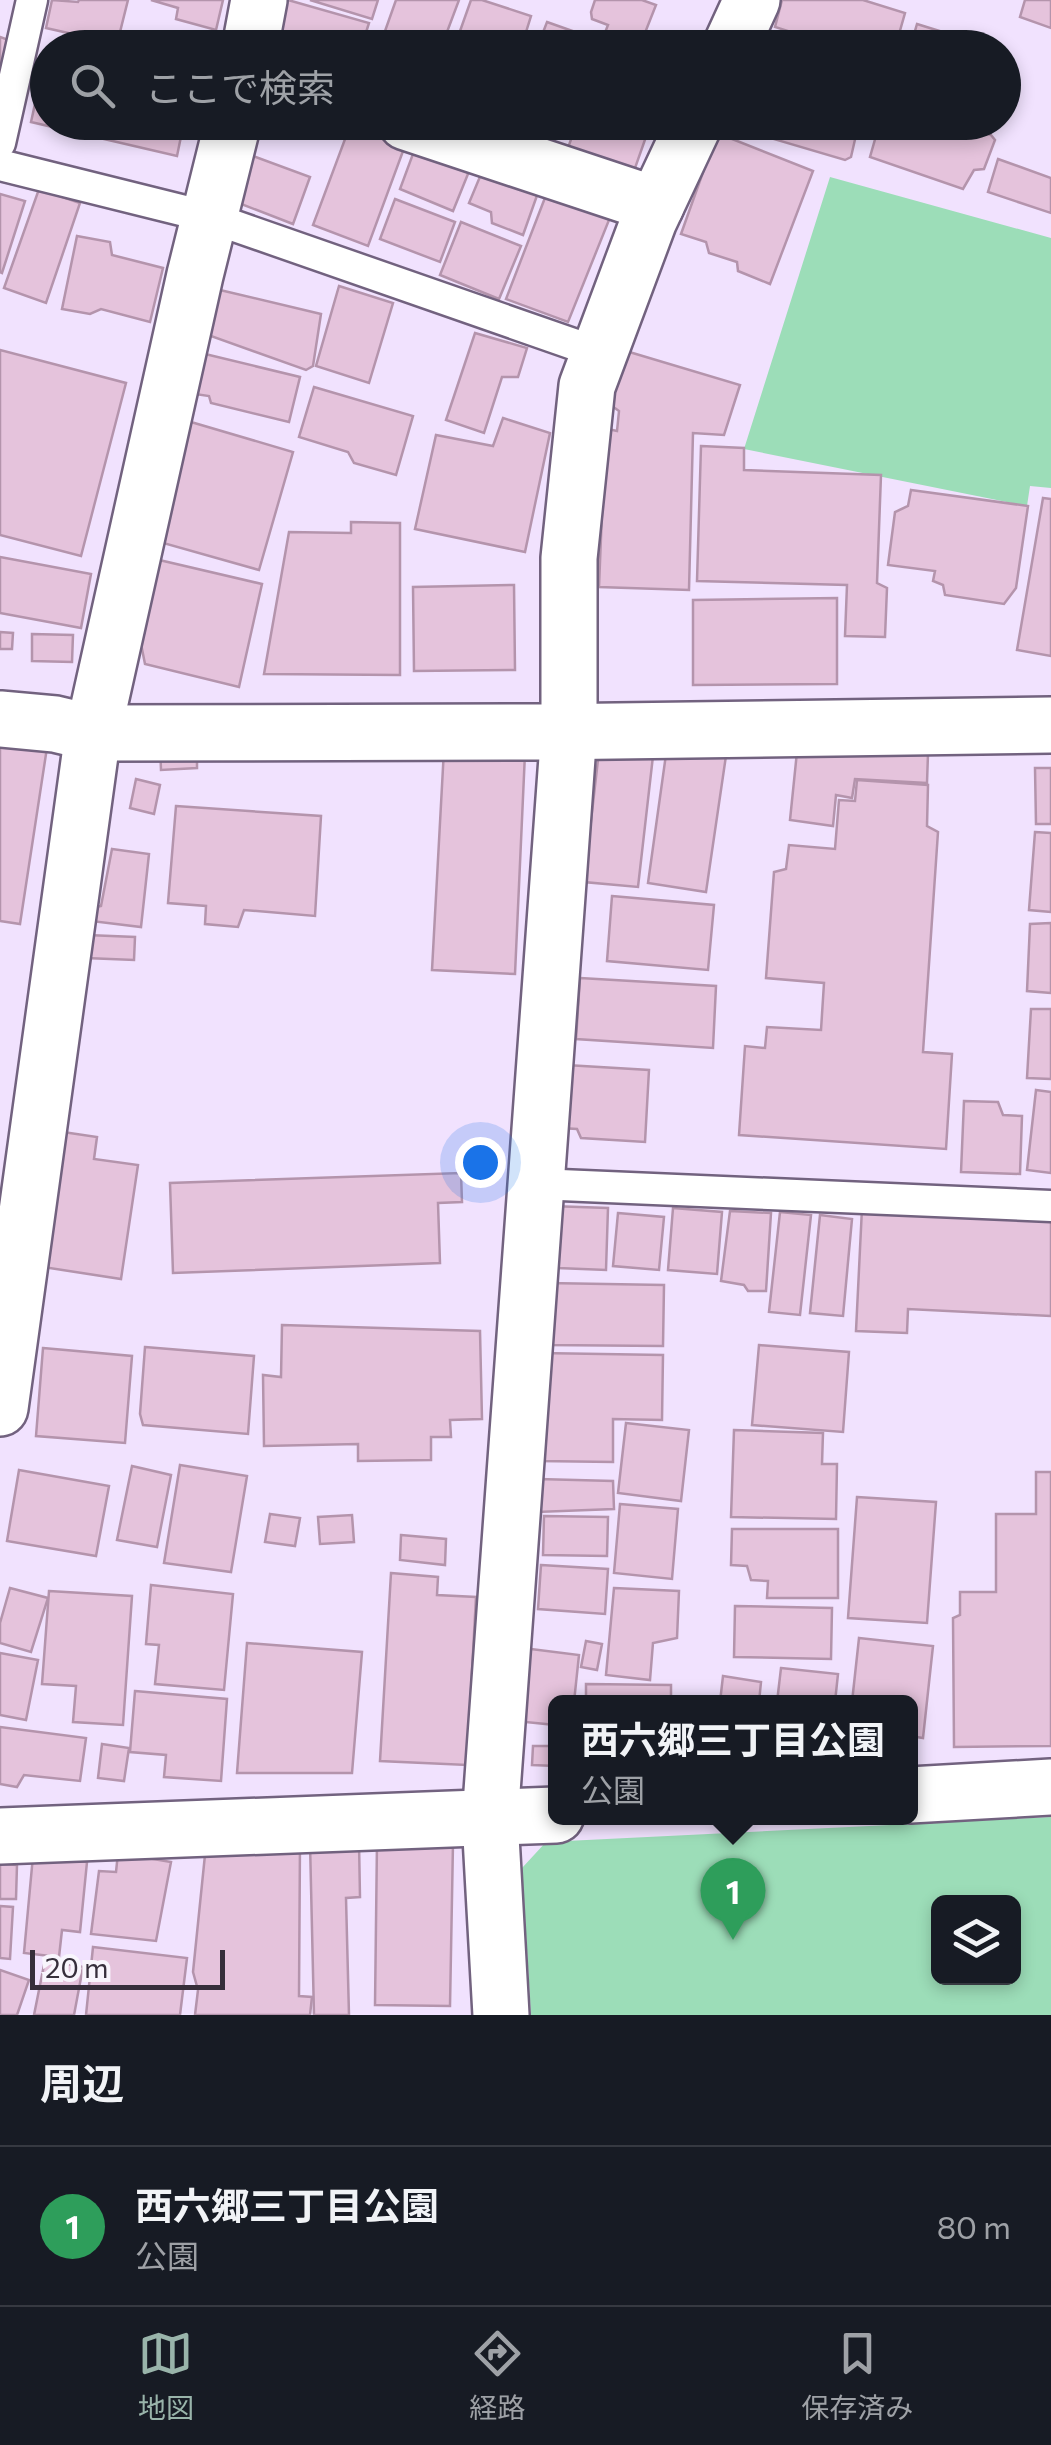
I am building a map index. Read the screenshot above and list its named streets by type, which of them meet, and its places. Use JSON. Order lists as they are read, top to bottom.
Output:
{
  "scale_bar": "20 m",
  "page": {
    "search": "ここで検索",
    "popup": ["西六郷三丁目公園", "公園"],
    "pins": "1",
    "scale": "20 m",
    "heading": "周辺",
    "list": [
      {
        "mark": "1",
        "name": "西六郷三丁目公園",
        "note": "公園",
        "value": "80 m"
      }
    ],
    "nav": ["地図", "経路", "保存済み"]
  }
}
